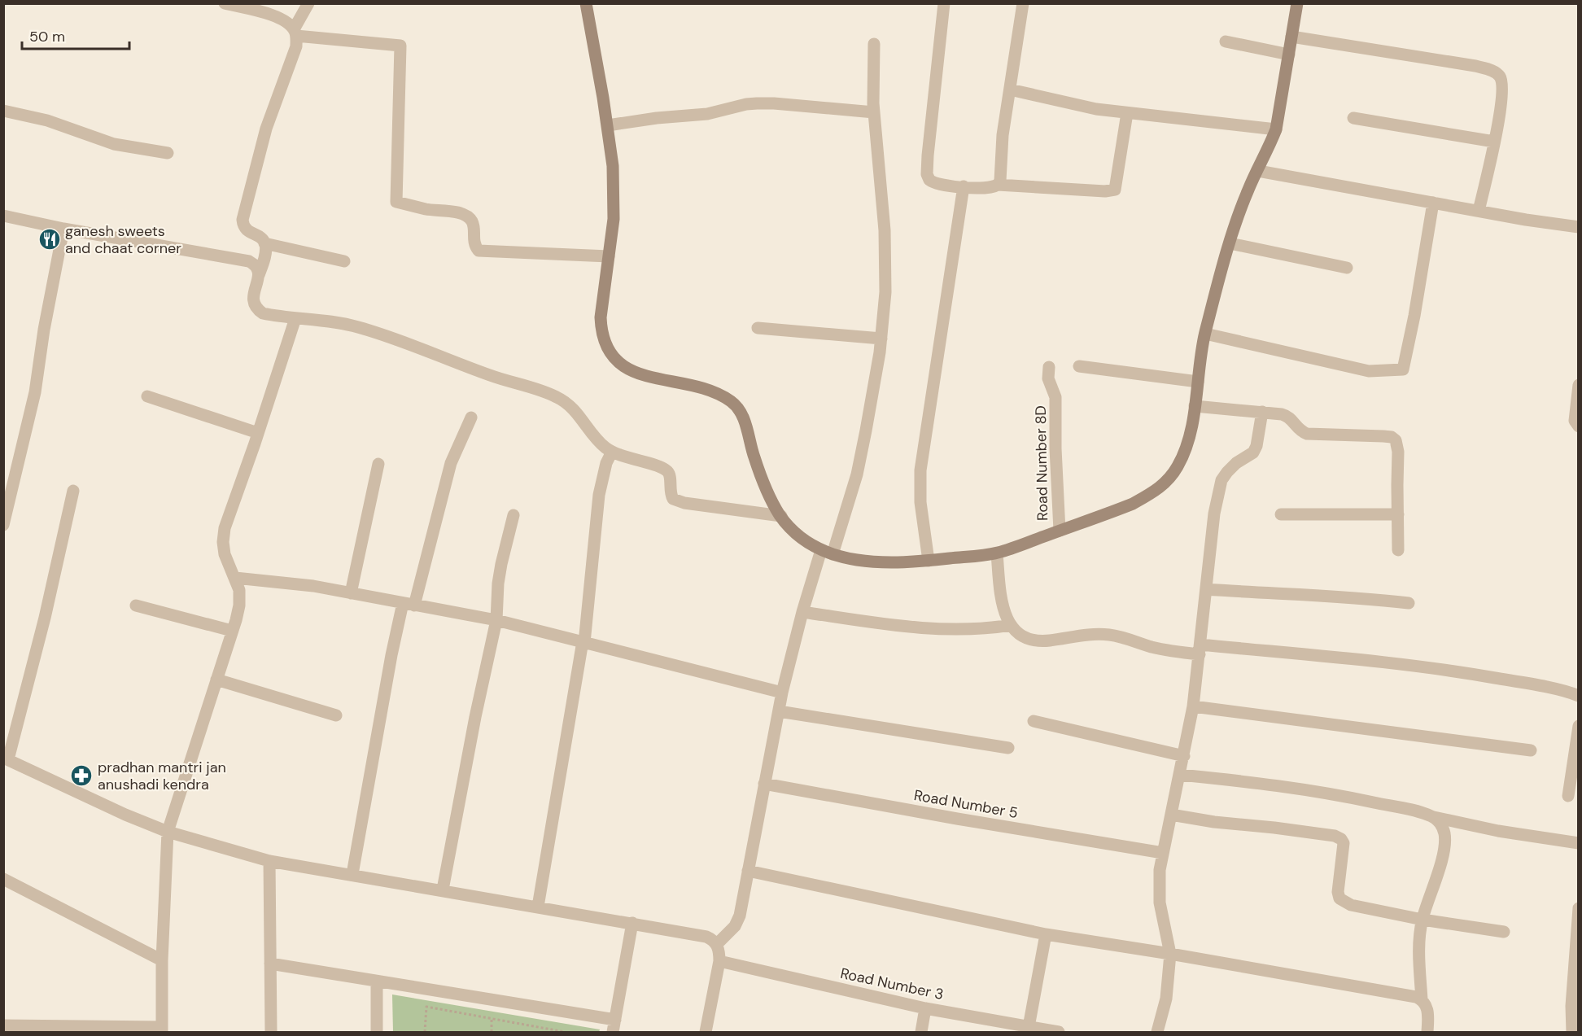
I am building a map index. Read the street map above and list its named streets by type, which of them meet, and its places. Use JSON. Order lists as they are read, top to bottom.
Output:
{
  "streets": {
    "street": ["Road Number 8D", "Road Number 5", "Road Number 3"]
  },
  "places": {
    "restaurant": ["ganesh sweets and chaat corner"],
    "pharmacy": ["pradhan mantri jan anushadi kendra"]
  },
  "scale_bar": "50 m"
}
